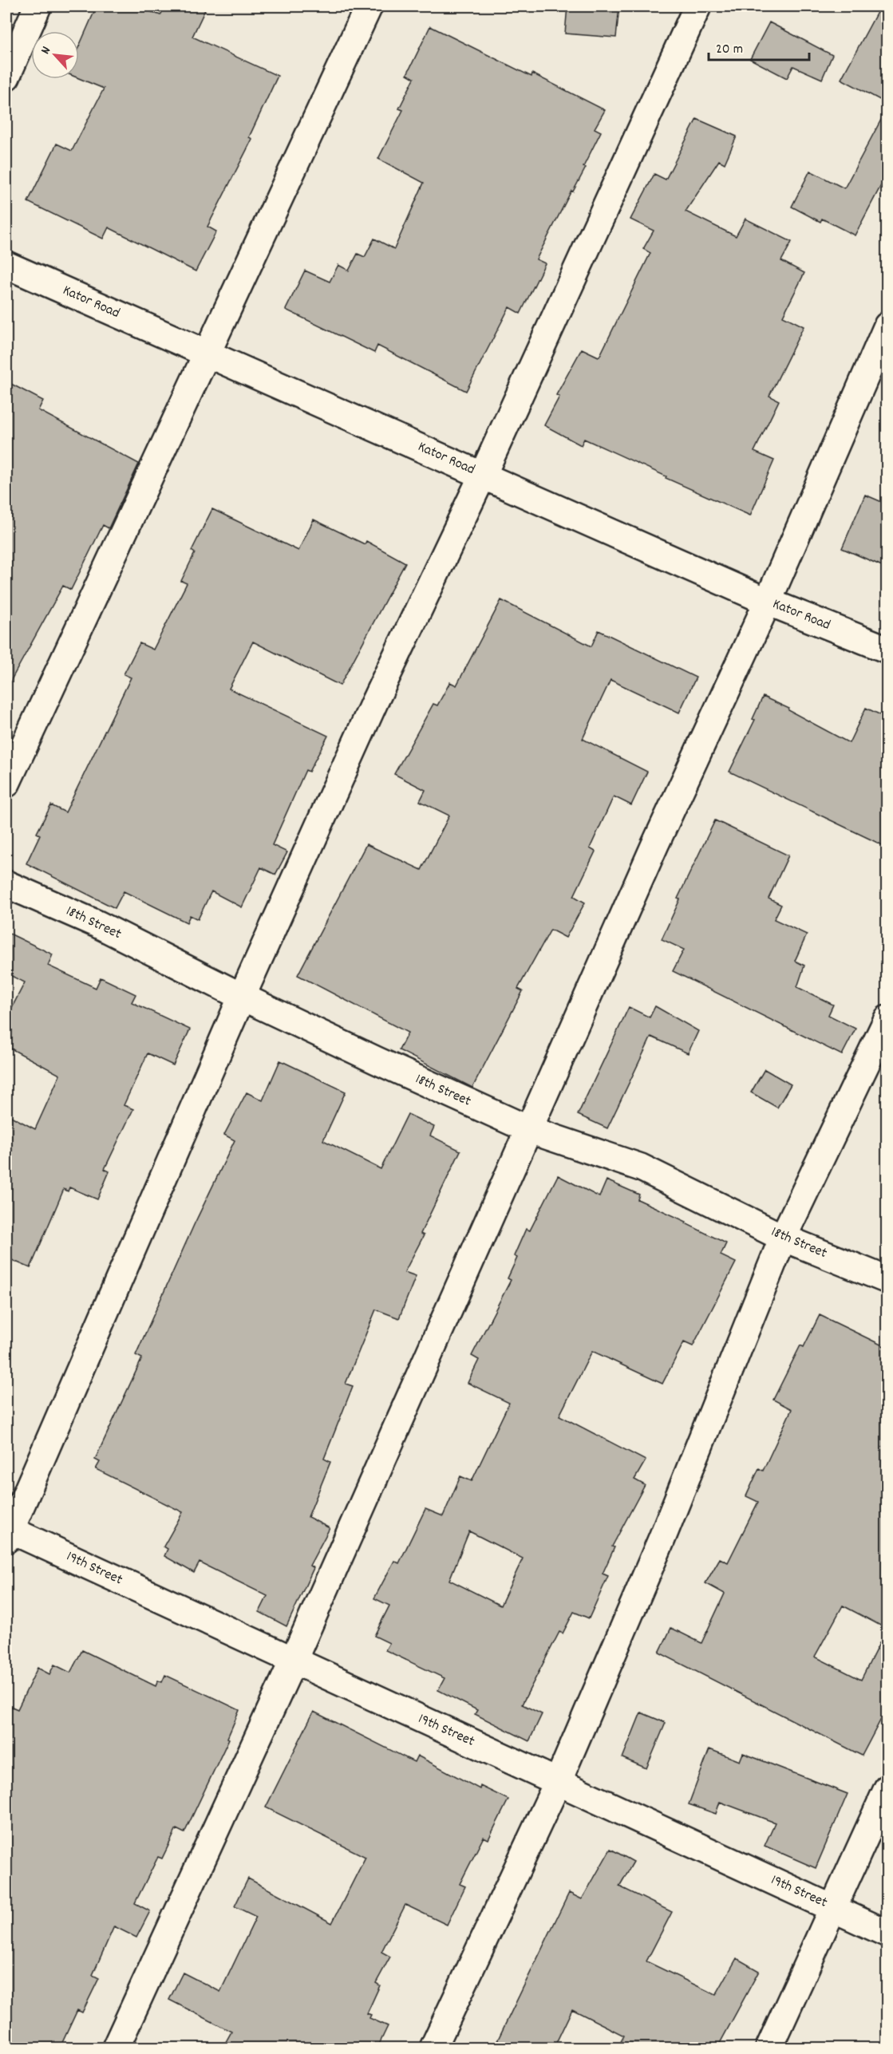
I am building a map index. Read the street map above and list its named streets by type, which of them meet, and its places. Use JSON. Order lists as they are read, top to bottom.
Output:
{
  "streets": {
    "street": ["Kator Road", "18th Street", "19th Street"]
  },
  "scale_bar": "20 m",
  "north": "top left"
}
